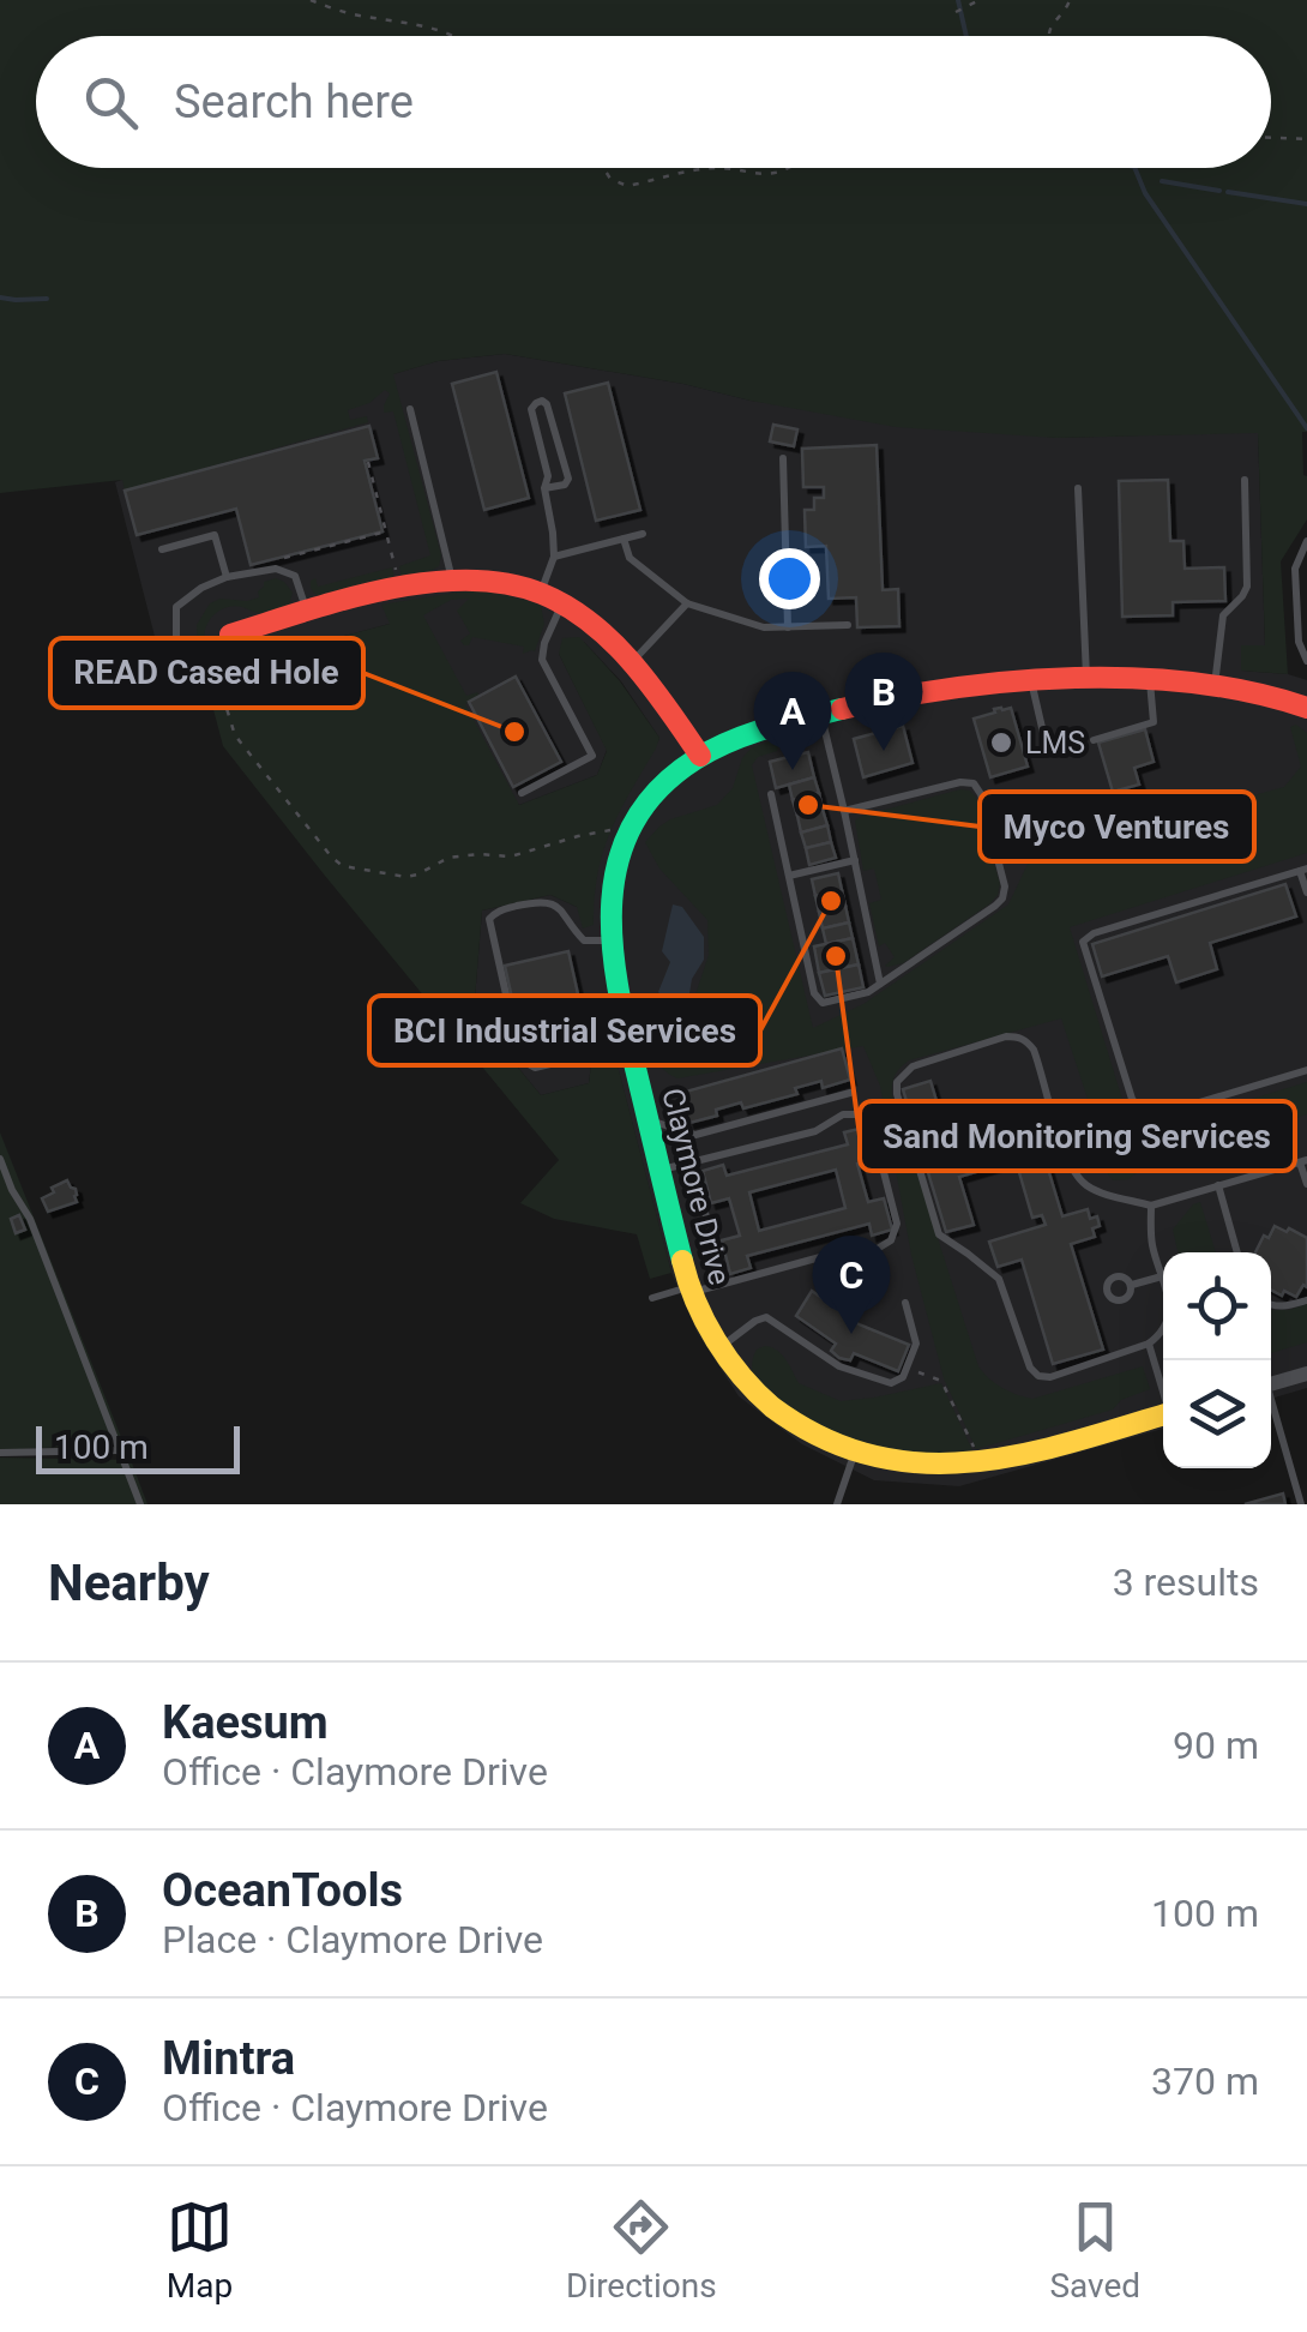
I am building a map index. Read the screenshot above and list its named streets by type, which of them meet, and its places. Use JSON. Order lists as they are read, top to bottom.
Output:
{
  "streets": {
    "street": ["Claymore Drive"]
  },
  "places": [
    "READ Cased Hole",
    "LMS",
    "Myco Ventures",
    "BCI Industrial Services",
    "Sand Monitoring Services"
  ],
  "scale_bar": "100 m",
  "page": {
    "search": "Search here",
    "pins": ["B", "A", "C"],
    "scale": "100 m",
    "heading": ["Nearby", "3 results"],
    "list": [
      {
        "mark": "A",
        "name": "Kaesum",
        "note": "Office · Claymore Drive",
        "value": "90 m"
      },
      {
        "mark": "B",
        "name": "OceanTools",
        "note": "Place · Claymore Drive",
        "value": "100 m"
      },
      {
        "mark": "C",
        "name": "Mintra",
        "note": "Office · Claymore Drive",
        "value": "370 m"
      }
    ],
    "nav": ["Map", "Directions", "Saved"]
  }
}
